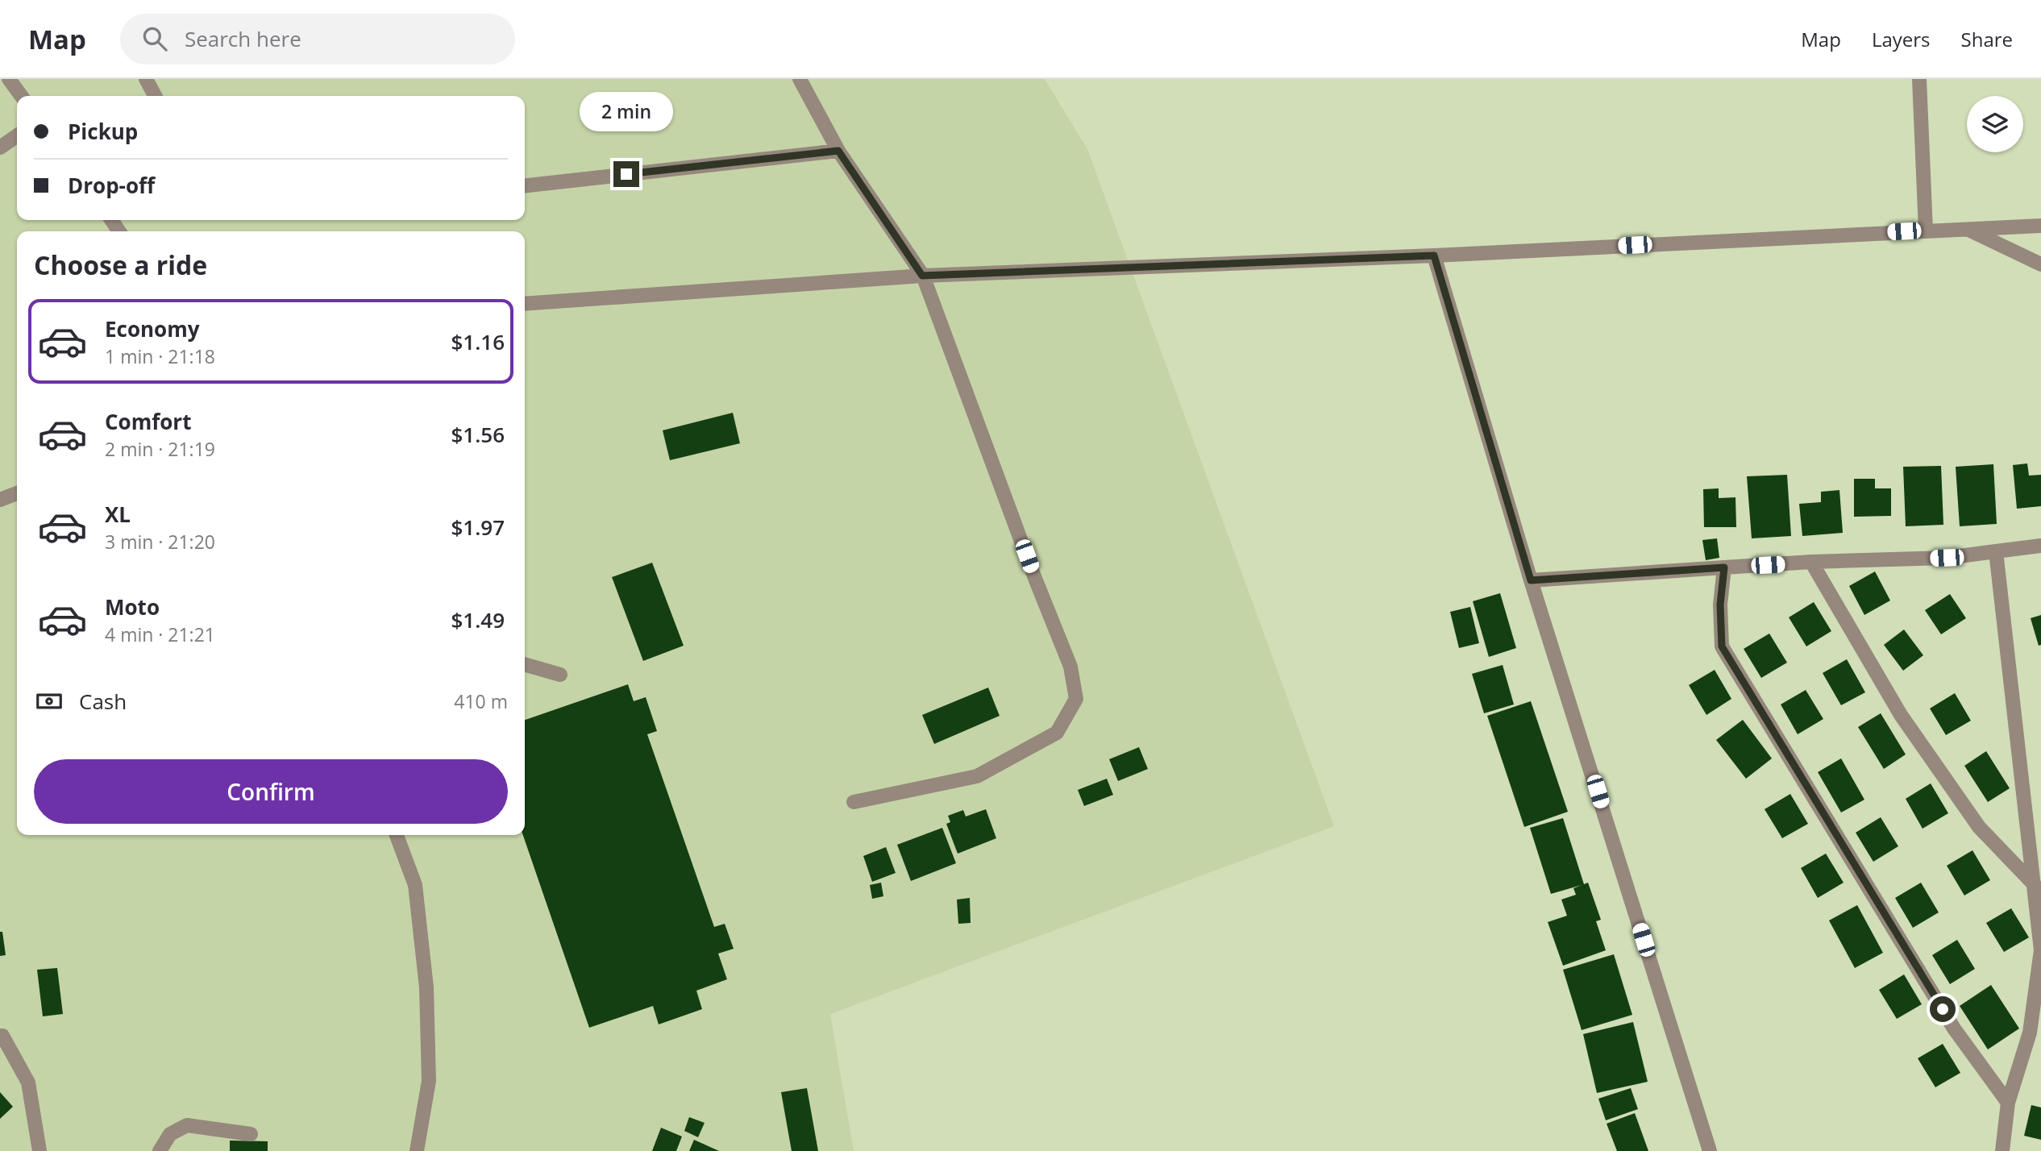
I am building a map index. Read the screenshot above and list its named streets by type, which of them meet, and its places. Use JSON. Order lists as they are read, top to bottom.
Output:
{
  "page": {
    "header": "Map",
    "search": "Search here",
    "nav": ["Map", "Layers", "Share"],
    "bubble": "2 min",
    "banner": ["Pickup", "Drop-off"],
    "heading": "Choose a ride",
    "list": [
      {
        "name": "Economy",
        "note": "1 min · 21:18",
        "value": "$1.16"
      },
      {
        "name": "Comfort",
        "note": "2 min · 21:19",
        "value": "$1.56"
      },
      {
        "name": "XL",
        "note": "3 min · 21:20",
        "value": "$1.97"
      },
      {
        "name": "Moto",
        "note": "4 min · 21:21",
        "value": "$1.49"
      }
    ],
    "pay": ["Cash", "410 m"],
    "buttons": "Confirm"
  }
}
